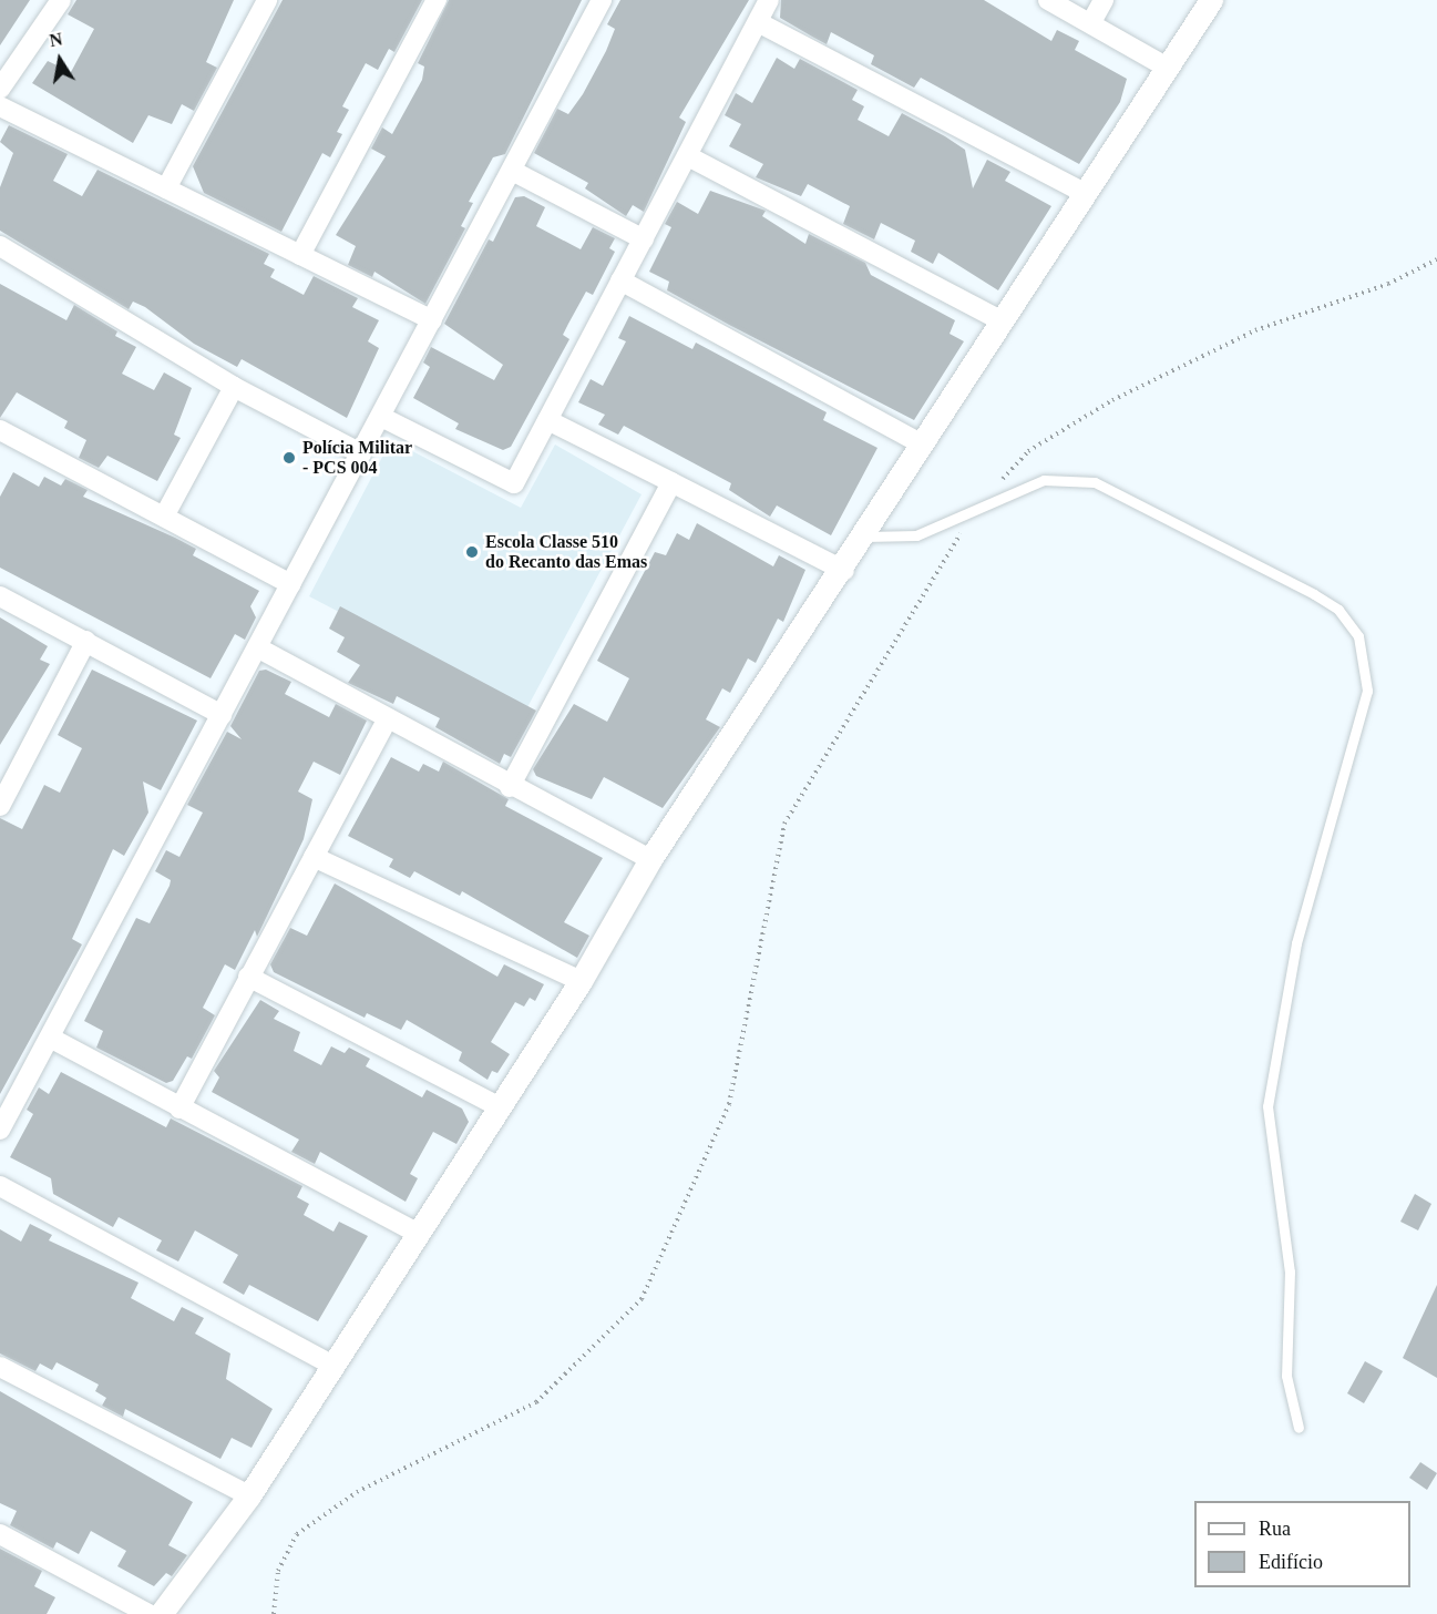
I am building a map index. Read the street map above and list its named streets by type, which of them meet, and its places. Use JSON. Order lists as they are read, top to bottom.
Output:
{
  "places": ["Polícia Militar - PCS 004", "Escola Classe 510 do Recanto das Emas"],
  "legend": ["Rua", "Edifício"],
  "north": "top"
}
